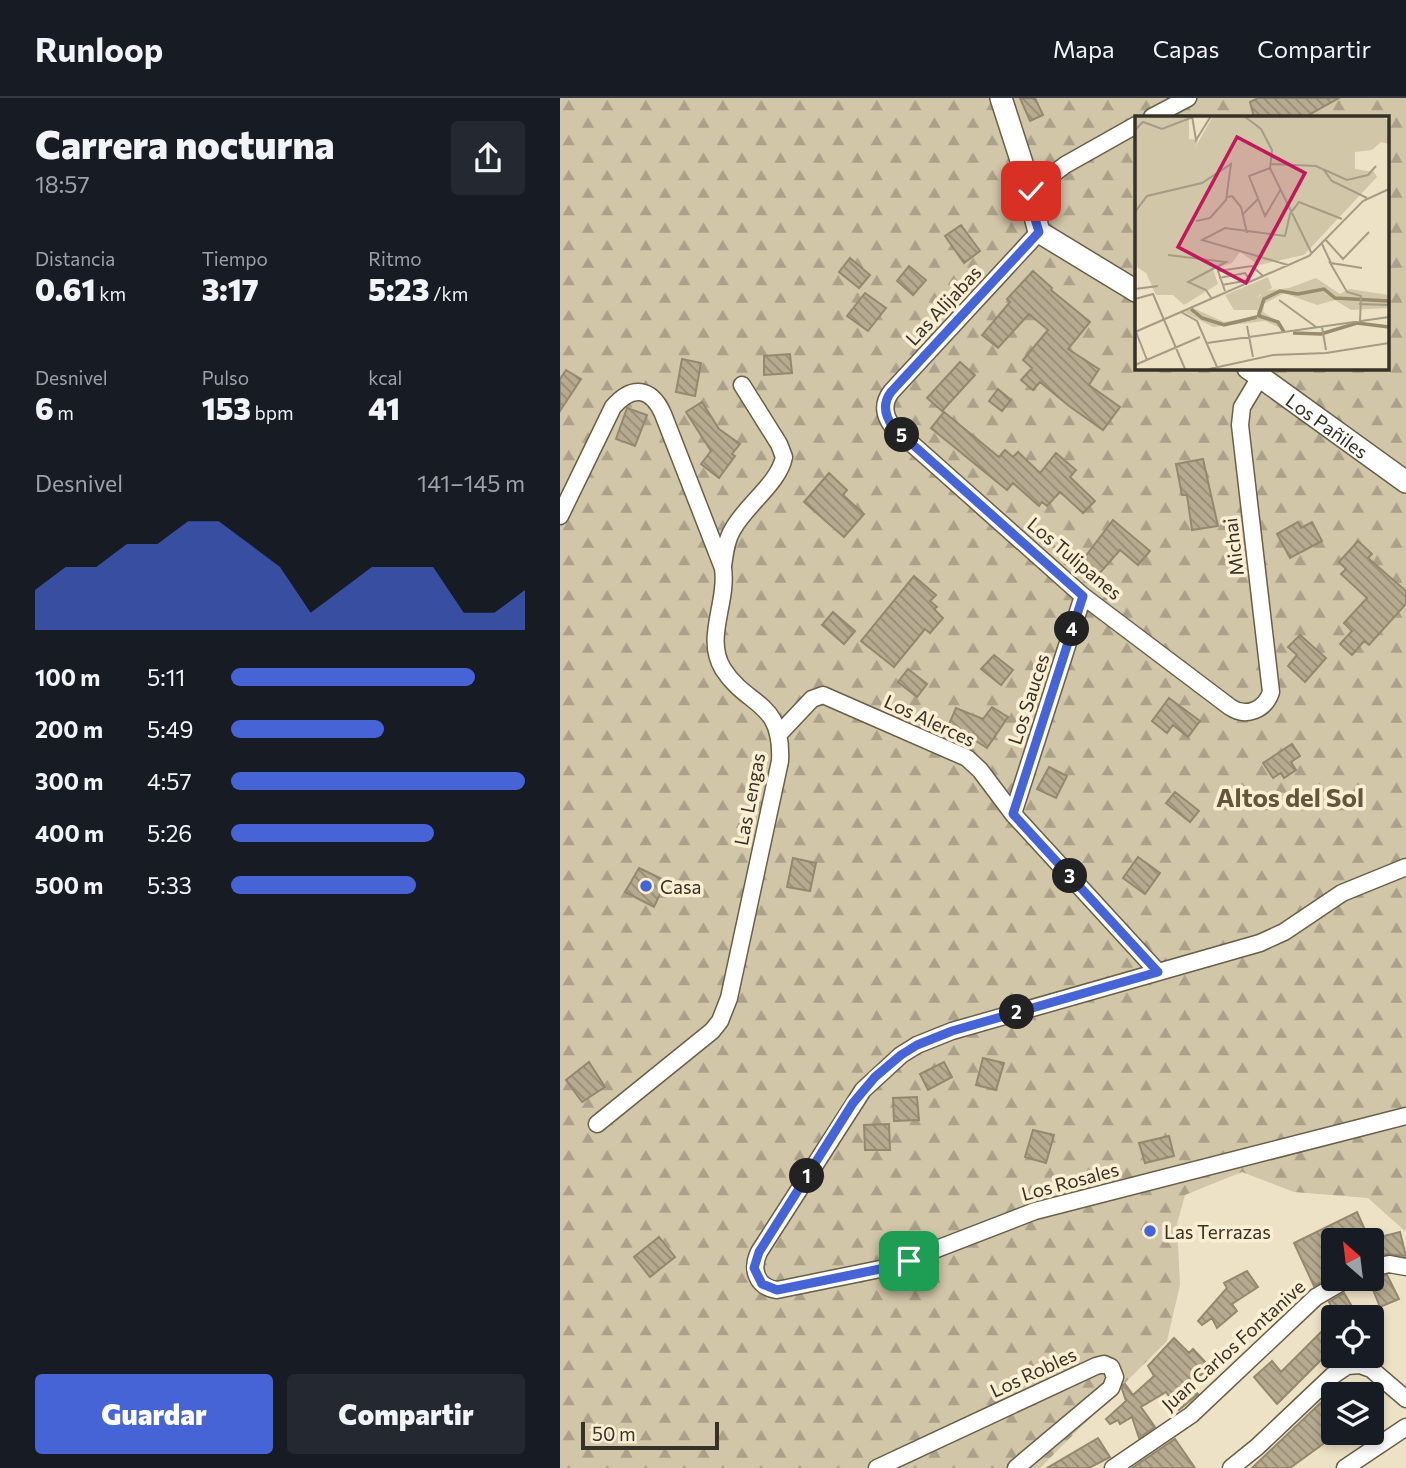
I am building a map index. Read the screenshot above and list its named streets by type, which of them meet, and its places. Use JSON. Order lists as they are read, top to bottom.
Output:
{
  "streets": {
    "street": [
      "Las Alijabas",
      "Los Pañiles",
      "Michai",
      "Los Tulipanes",
      "Los Sauces",
      "Los Alerces",
      "Las Lengas",
      "Los Rosales",
      "Juan Carlos Fontanive",
      "Los Robles"
    ]
  },
  "crossings": [
    ["Las Alijabas", "Los Tulipanes"],
    ["Los Pañiles", "Michai"],
    ["Michai", "Los Tulipanes"],
    ["Los Tulipanes", "Los Sauces"],
    ["Los Sauces", "Los Alerces"],
    ["Los Alerces", "Las Lengas"],
    ["Los Alerces", "Los Rosales"]
  ],
  "districts": ["Altos del Sol"],
  "places": ["Casa", "Las Terrazas"],
  "scale_bar": "50 m",
  "north": "top left",
  "page": {
    "header": "Runloop",
    "nav": ["Mapa", "Capas", "Compartir"],
    "heading": ["Carrera nocturna", "18:57"],
    "stats": [
      ["Distancia", "0.61 km"],
      ["Tiempo", "3:17"],
      ["Ritmo", "5:23 /km"],
      ["Desnivel", "6 m"],
      ["Pulso", "153 bpm"],
      ["kcal", "41"]
    ],
    "pins": [
      "5",
      "4",
      "3",
      "2",
      "1"
    ],
    "chart": ["Desnivel", "141–145 m"],
    "list": [
      {
        "name": "100 m",
        "note": "5:11"
      },
      {
        "name": "200 m",
        "note": "5:49"
      },
      {
        "name": "300 m",
        "note": "4:57"
      },
      {
        "name": "400 m",
        "note": "5:26"
      },
      {
        "name": "500 m",
        "note": "5:33"
      }
    ],
    "buttons": ["Guardar", "Compartir"],
    "scale": "50 m"
  }
}
